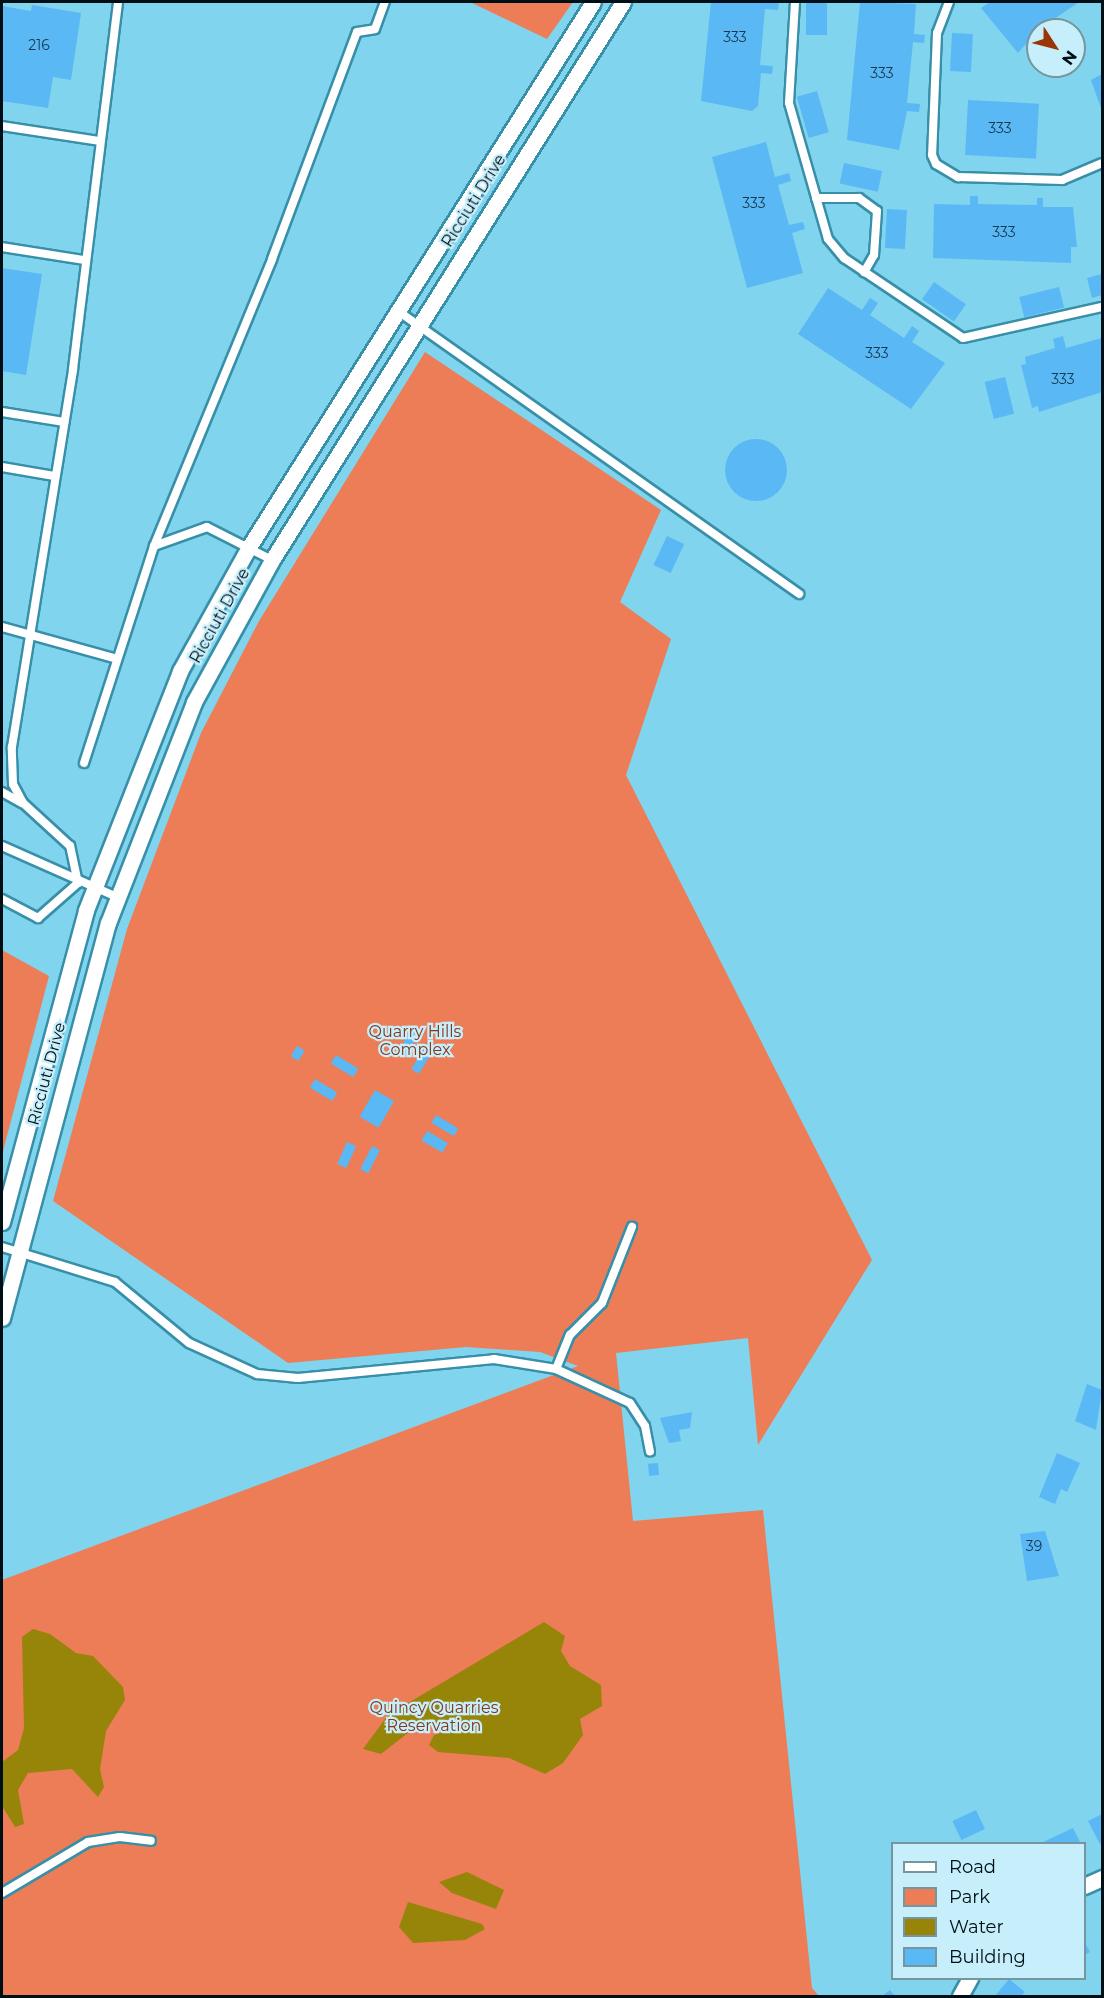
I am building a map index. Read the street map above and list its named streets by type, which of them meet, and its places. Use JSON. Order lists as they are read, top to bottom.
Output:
{
  "streets": {
    "street": ["Ricciuti Drive"]
  },
  "parks": ["Quarry Hills Complex", "Quincy Quarries Reservation"],
  "house_numbers": [
    "333",
    "216",
    "333",
    "333",
    "333",
    "333",
    "333",
    "333",
    "39"
  ],
  "legend": [
    "Road",
    "Park",
    "Water",
    "Building"
  ],
  "north": "bottom right"
}
